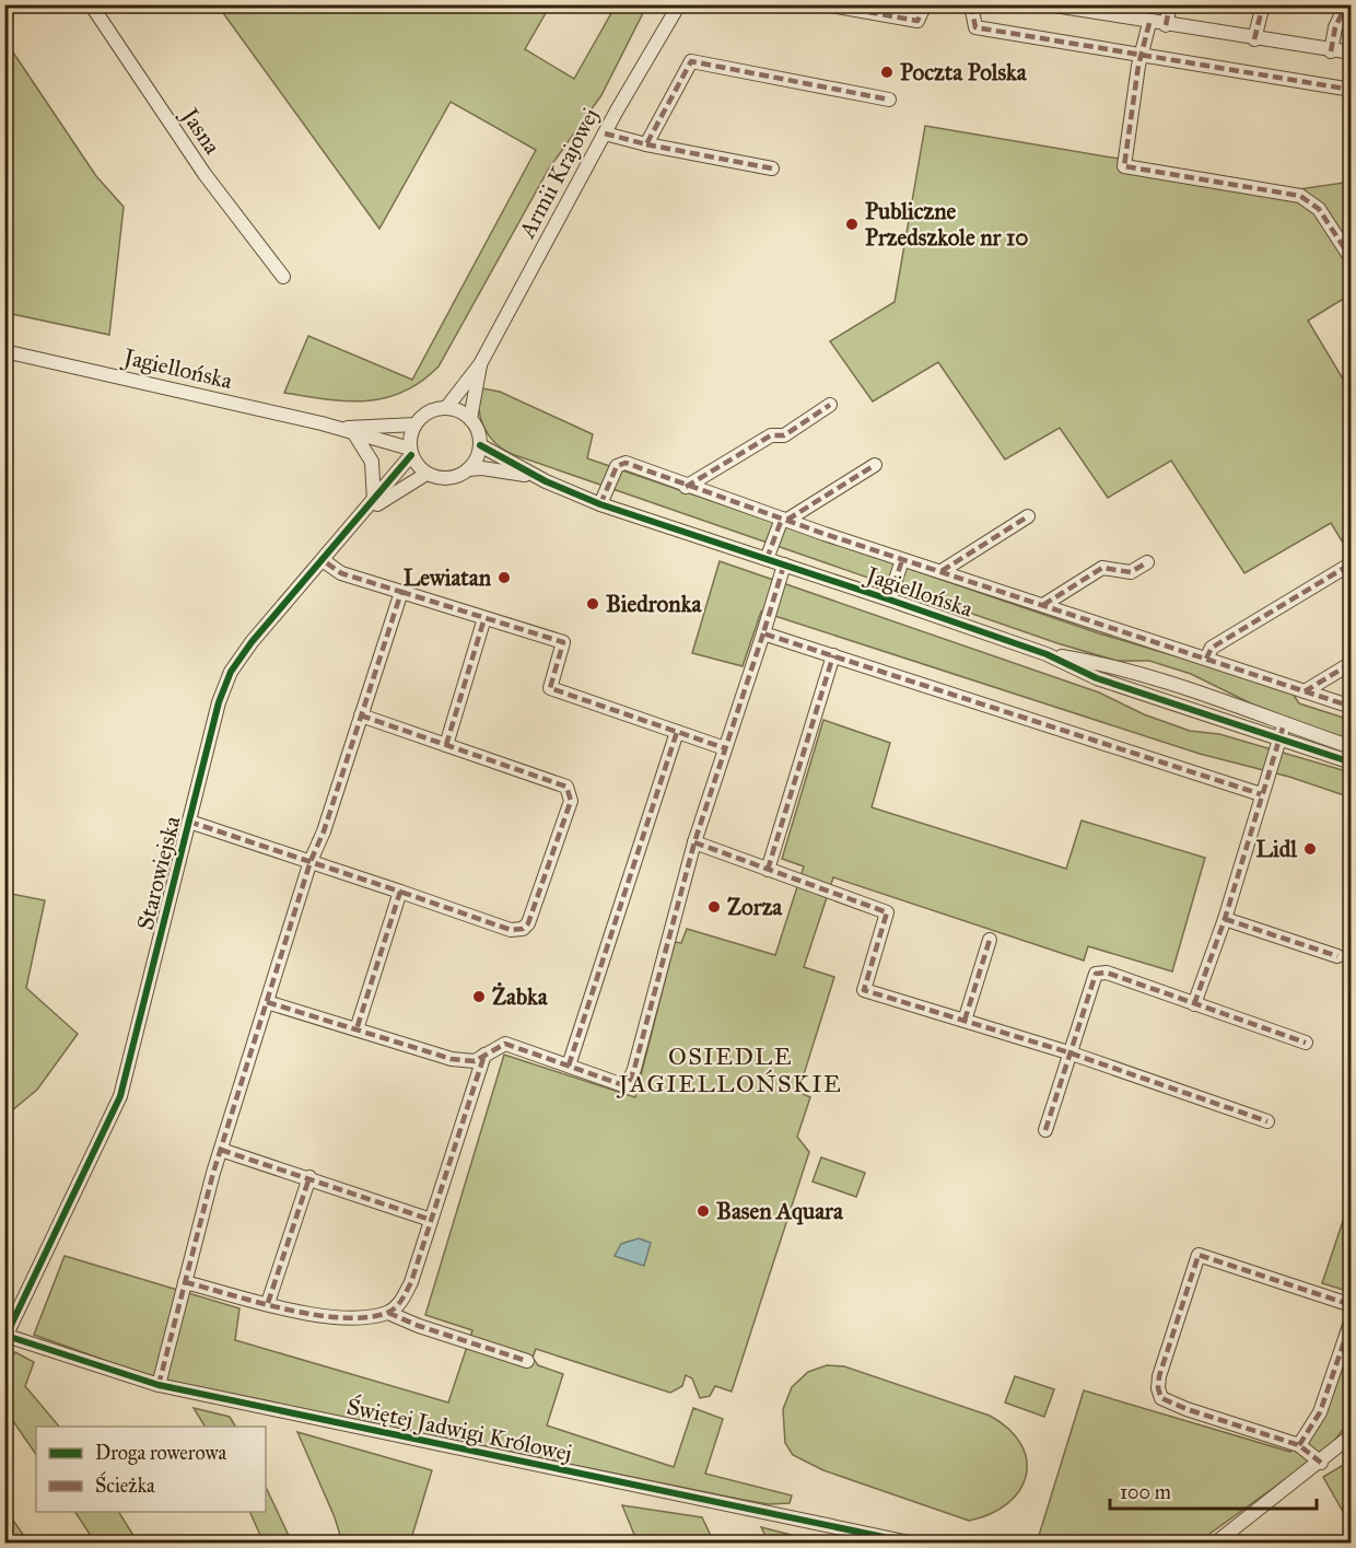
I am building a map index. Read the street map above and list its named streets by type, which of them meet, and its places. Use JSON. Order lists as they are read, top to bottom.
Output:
{
  "streets": {
    "street": [
      "Jasna",
      "Armii Krajowej",
      "Jagiellońska",
      "Starowiejska",
      "Świętej Jadwigi Królowej"
    ]
  },
  "crossings": [
    ["Armii Krajowej", "Jagiellońska"],
    ["Armii Krajowej", "Starowiejska"],
    ["Jagiellońska", "Starowiejska"],
    ["Starowiejska", "Świętej Jadwigi Królowej"]
  ],
  "districts": ["OSIEDLE JAGIELLOŃSKIE"],
  "places": [
    "Poczta Polska",
    "Publiczne Przedszkole nr 10",
    "Lewiatan",
    "Biedronka",
    "Lidl",
    "Zorza",
    "Żabka",
    "Basen Aquara"
  ],
  "legend": ["Droga rowerowa", "Ścieżka"],
  "scale_bar": "100 m"
}
